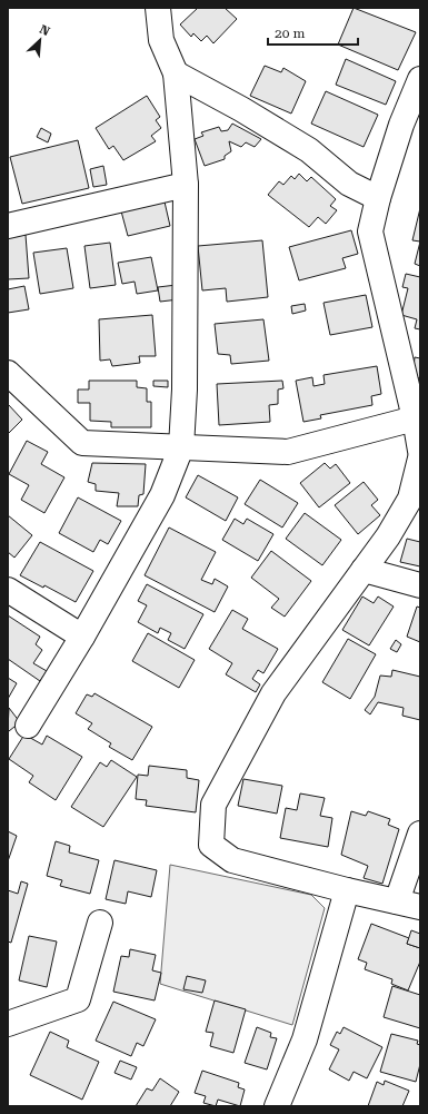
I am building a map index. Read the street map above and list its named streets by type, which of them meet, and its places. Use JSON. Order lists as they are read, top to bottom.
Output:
{
  "scale_bar": "20 m",
  "north": "top right"
}
